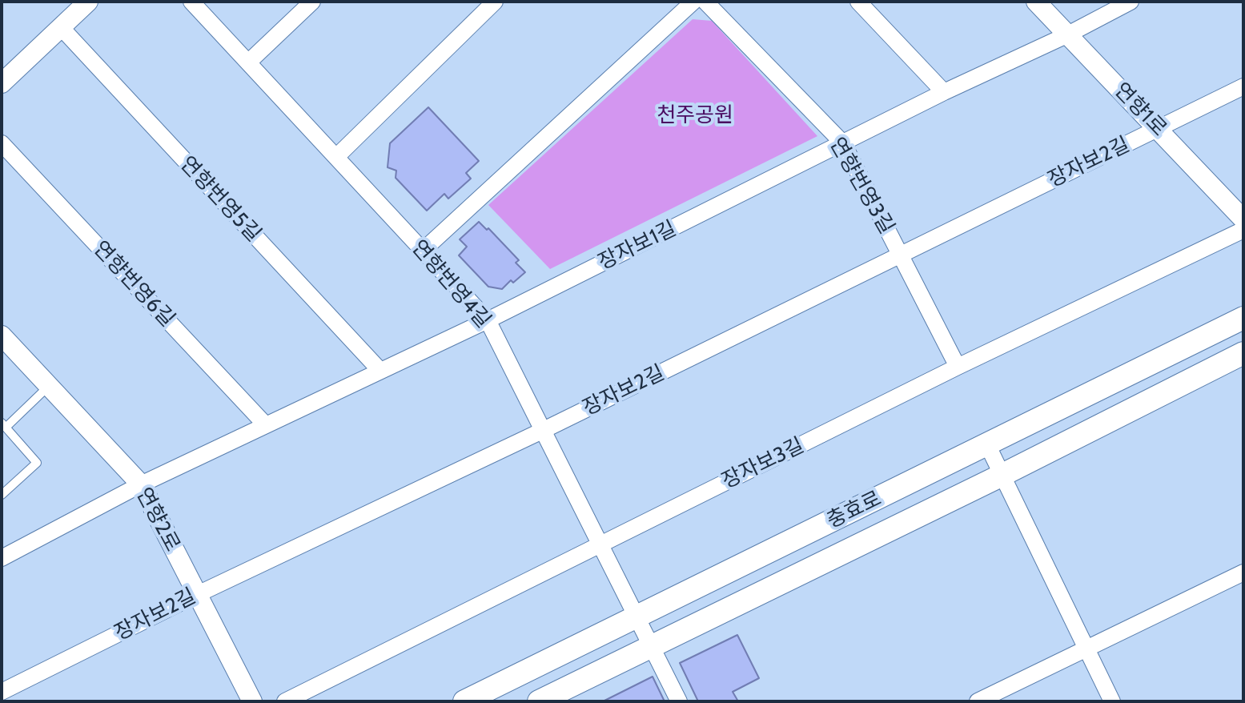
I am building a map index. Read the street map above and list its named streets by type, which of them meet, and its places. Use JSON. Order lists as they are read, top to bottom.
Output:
{
  "streets": {
    "main road": ["충효로"],
    "street": [
      "연향1로",
      "장자보2길",
      "연향번영3길",
      "연향번영5길",
      "장자보1길",
      "연향번영6길",
      "연향번영4길",
      "장자보3길",
      "연향2로"
    ]
  },
  "crossings": [
    ["연향1로", "장자보2길"],
    ["연향1로", "장자보1길"],
    ["장자보2길", "연향번영3길"],
    ["장자보2길", "연향번영4길"],
    ["장자보2길", "연향2로"],
    ["연향번영3길", "장자보1길"],
    ["연향번영3길", "장자보3길"],
    ["연향번영5길", "장자보1길"],
    ["장자보1길", "연향번영6길"],
    ["장자보1길", "연향번영4길"],
    ["장자보1길", "연향2로"],
    ["연향번영4길", "장자보3길"],
    ["연향번영4길", "충효로"]
  ],
  "parks": ["천주공원"]
}
